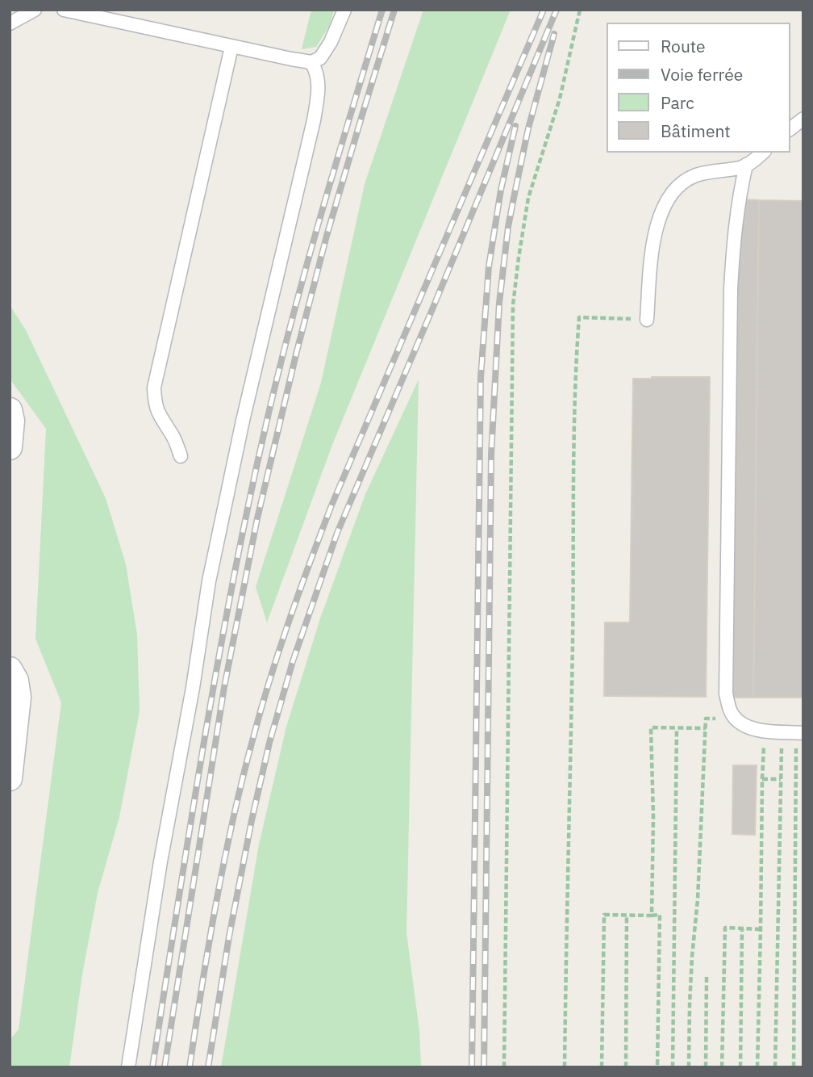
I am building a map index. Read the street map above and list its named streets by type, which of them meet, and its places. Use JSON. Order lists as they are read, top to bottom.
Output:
{
  "legend": [
    "Route",
    "Voie ferrée",
    "Parc",
    "Bâtiment"
  ]
}
